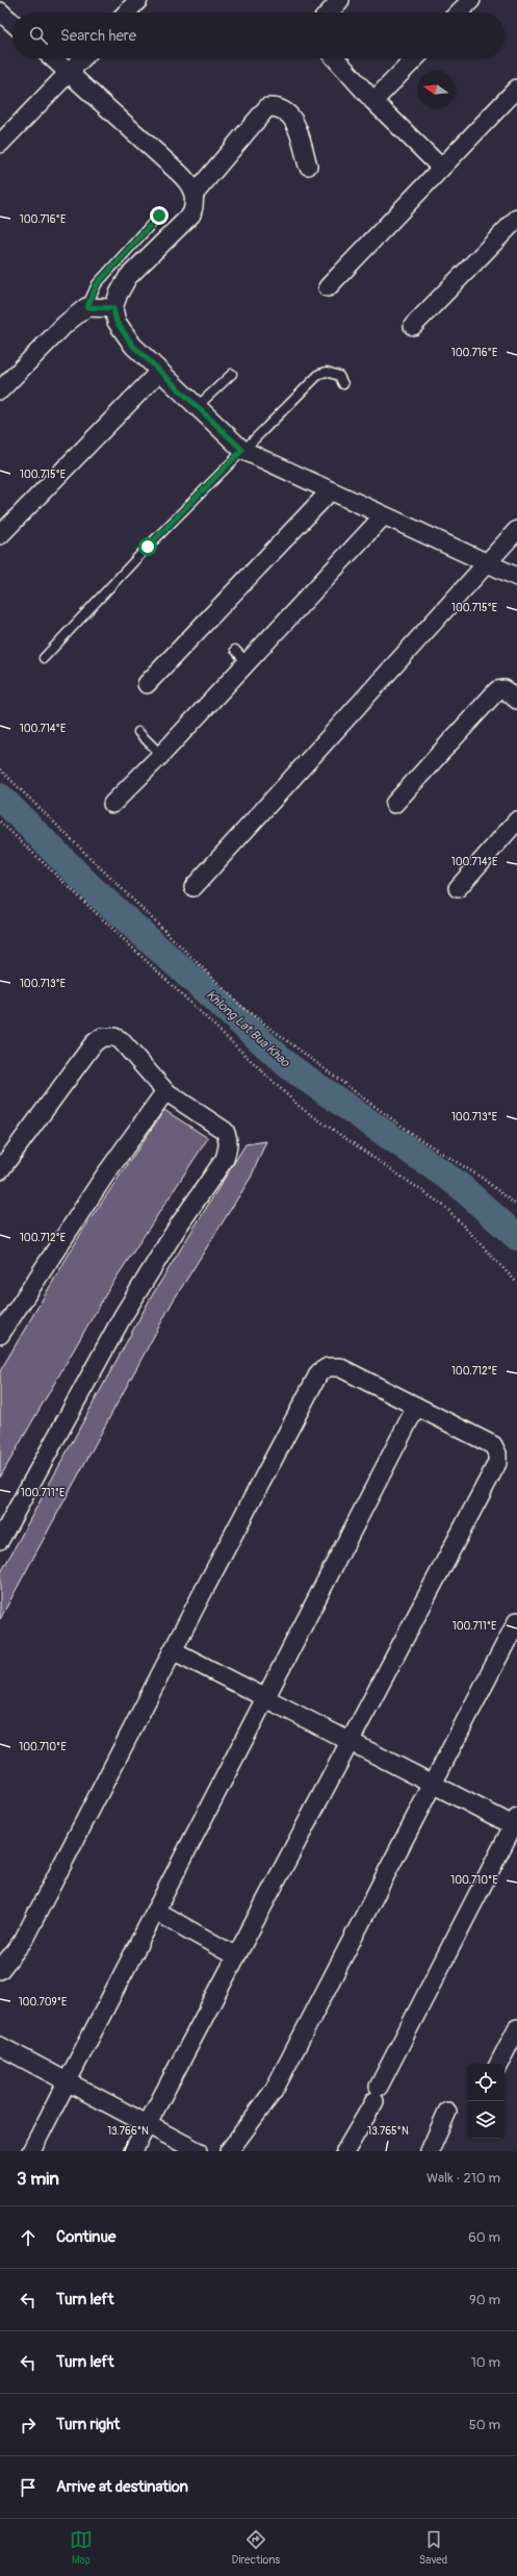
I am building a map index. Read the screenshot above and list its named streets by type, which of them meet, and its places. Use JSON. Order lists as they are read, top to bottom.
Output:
{
  "water": ["Khlong Lat Bua Khao"],
  "north": "left",
  "page": {
    "search": "Search here",
    "heading": ["3 min", "Walk · 210 m"],
    "list": [
      ["Continue", "60 m"],
      ["Turn left", "90 m"],
      ["Turn left", "10 m"],
      ["Turn right", "50 m"],
      "Arrive at destination"
    ],
    "nav": ["Map", "Directions", "Saved"]
  },
  "coordinates": [
    "100.716°E",
    "100.715°E",
    "100.714°E",
    "100.713°E",
    "100.712°E",
    "100.711°E",
    "100.710°E",
    "100.709°E",
    "13.766°N",
    "13.765°N"
  ]
}
